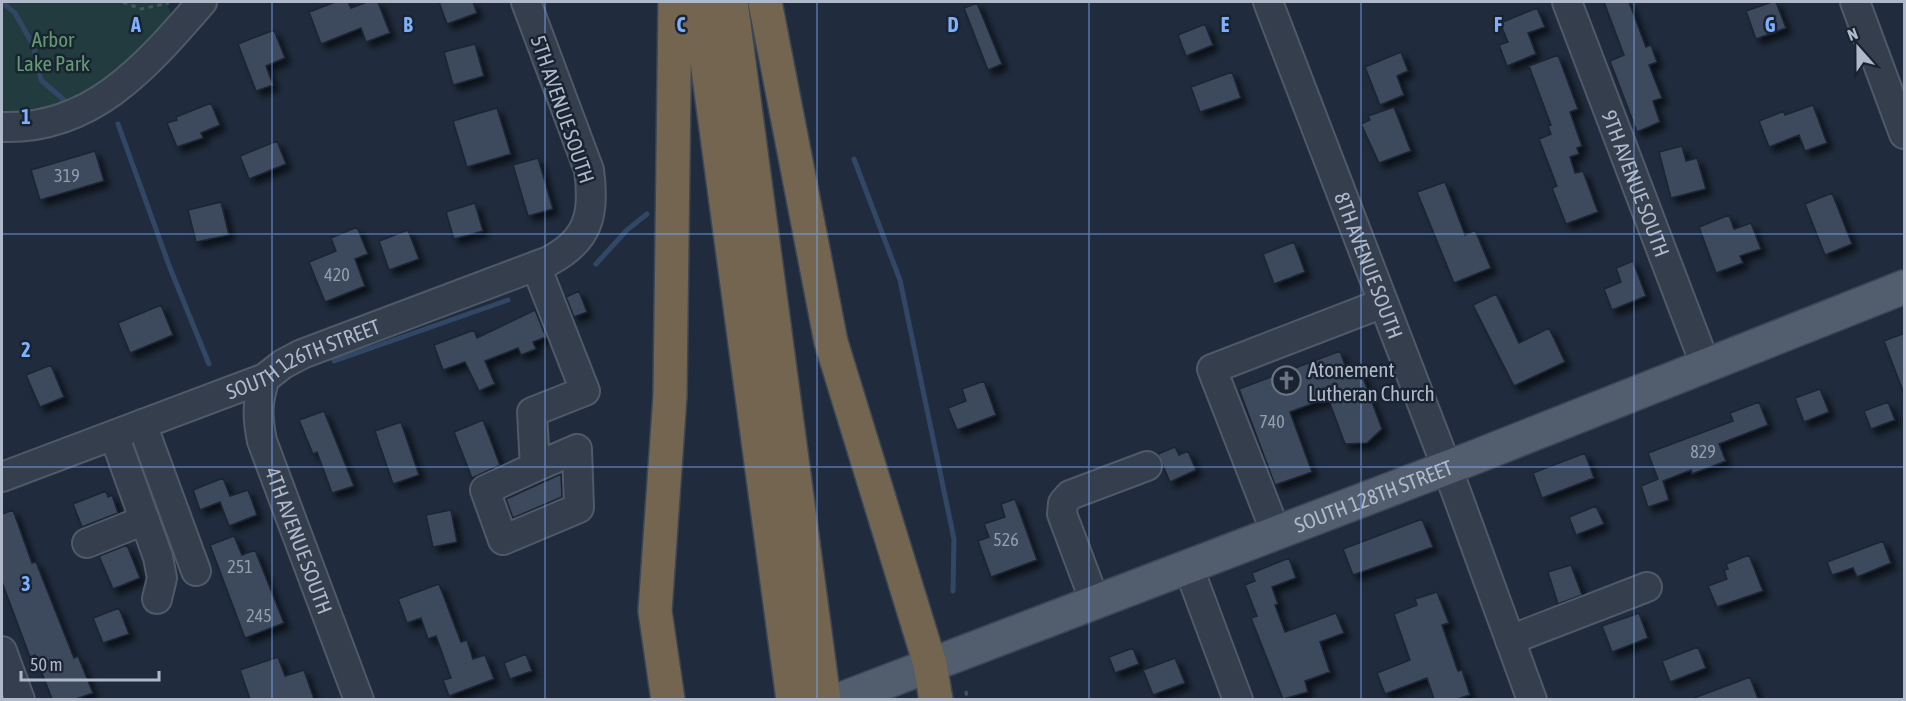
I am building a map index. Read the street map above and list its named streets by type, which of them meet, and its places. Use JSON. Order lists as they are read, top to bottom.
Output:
{
  "streets": {
    "main road": ["SOUTH 128TH STREET"],
    "street": [
      "5TH AVENUE SOUTH",
      "9TH AVENUE SOUTH",
      "8TH AVENUE SOUTH",
      "SOUTH 126TH STREET",
      "4TH AVENUE SOUTH"
    ]
  },
  "crossings": [
    ["5TH AVENUE SOUTH", "SOUTH 126TH STREET"],
    ["9TH AVENUE SOUTH", "SOUTH 128TH STREET"],
    ["8TH AVENUE SOUTH", "SOUTH 128TH STREET"],
    ["SOUTH 126TH STREET", "4TH AVENUE SOUTH"]
  ],
  "parks": ["Arbor Lake Park"],
  "places": {
    "church": ["Atonement Lutheran Church"]
  },
  "house_numbers": [
    "319",
    "420",
    "740",
    "829",
    "526",
    "251",
    "245"
  ],
  "scale_bar": "50 m",
  "north": "top",
  "grid": {
    "columns": [
      "A",
      "B",
      "C",
      "D",
      "E",
      "F",
      "G"
    ],
    "rows": ["1", "2", "3"]
  }
}
